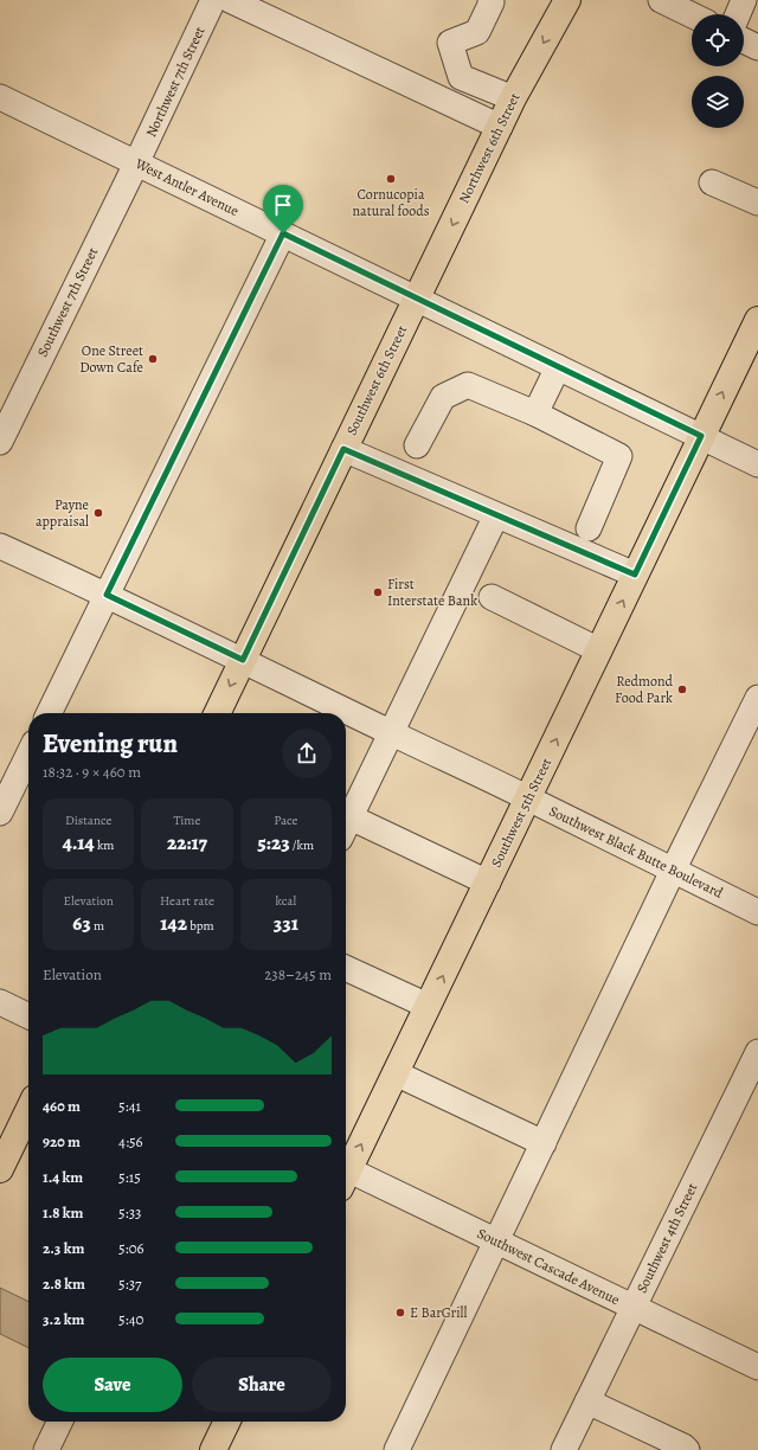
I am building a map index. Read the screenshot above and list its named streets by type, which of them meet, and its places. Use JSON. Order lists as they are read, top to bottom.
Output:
{
  "streets": {
    "main road": ["Northwest 6th Street", "Southwest 6th Street", "Southwest 5th Street"],
    "street": [
      "Northwest 7th Street",
      "West Antler Avenue",
      "Southwest 7th Street",
      "Southwest Black Butte Boulevard",
      "Southwest 4th Street",
      "Southwest Cascade Avenue"
    ]
  },
  "crossings": [
    ["Northwest 7th Street", "West Antler Avenue"],
    ["Northwest 7th Street", "Southwest 7th Street"],
    ["Northwest 6th Street", "West Antler Avenue"],
    ["Northwest 6th Street", "Southwest 6th Street"],
    ["West Antler Avenue", "Southwest 7th Street"],
    ["West Antler Avenue", "Southwest 6th Street"],
    ["West Antler Avenue", "Southwest 5th Street"],
    ["Southwest 6th Street", "Southwest Black Butte Boulevard"],
    ["Southwest 5th Street", "Southwest Black Butte Boulevard"],
    ["Southwest 4th Street", "Southwest Cascade Avenue"]
  ],
  "one_way": ["Northwest 6th Street", "Southwest 5th Street"],
  "places": [
    "Cornucopia natural foods",
    "One Street Down Cafe",
    "Payne appraisal",
    "First Interstate Bank",
    "Redmond Food Park",
    "E BarGrill"
  ],
  "page": {
    "heading": ["Evening run", "18:32 · 9 × 460 m"],
    "stats": [
      ["Distance", "4.14 km"],
      ["Time", "22:17"],
      ["Pace", "5:23 /km"],
      ["Elevation", "63 m"],
      ["Heart rate", "142 bpm"],
      ["kcal", "331"]
    ],
    "chart": ["Elevation", "238–245 m"],
    "list": [
      {
        "name": "460 m",
        "note": "5:41"
      },
      {
        "name": "920 m",
        "note": "4:56"
      },
      {
        "name": "1.4 km",
        "note": "5:15"
      },
      {
        "name": "1.8 km",
        "note": "5:33"
      },
      {
        "name": "2.3 km",
        "note": "5:06"
      },
      {
        "name": "2.8 km",
        "note": "5:37"
      },
      {
        "name": "3.2 km",
        "note": "5:40"
      }
    ],
    "buttons": ["Save", "Share"]
  }
}
